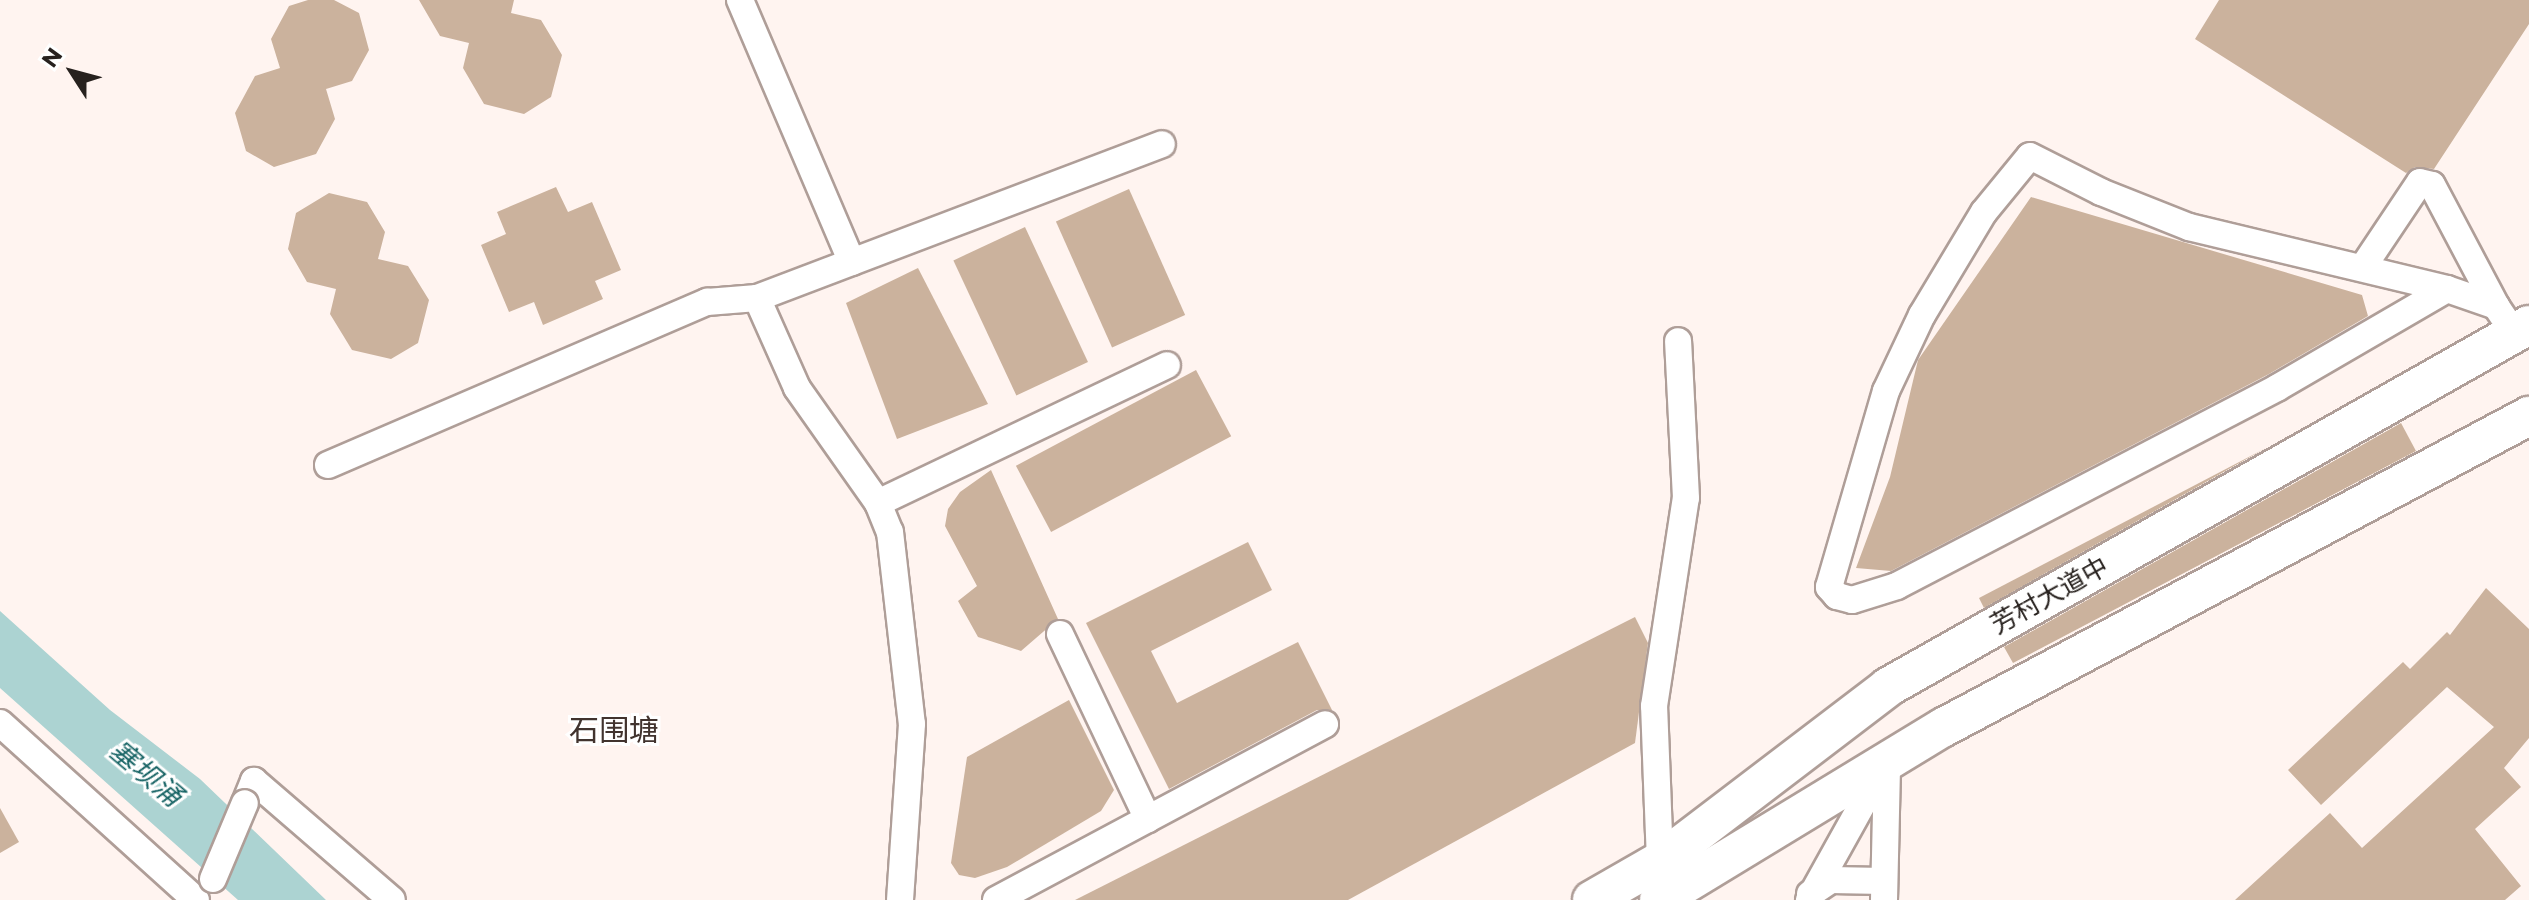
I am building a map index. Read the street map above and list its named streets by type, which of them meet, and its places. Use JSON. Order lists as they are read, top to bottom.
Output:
{
  "streets": {
    "highway": ["芳村大道中"]
  },
  "districts": ["石围塘"],
  "water": ["塞坝涌"],
  "north": "top left"
}
